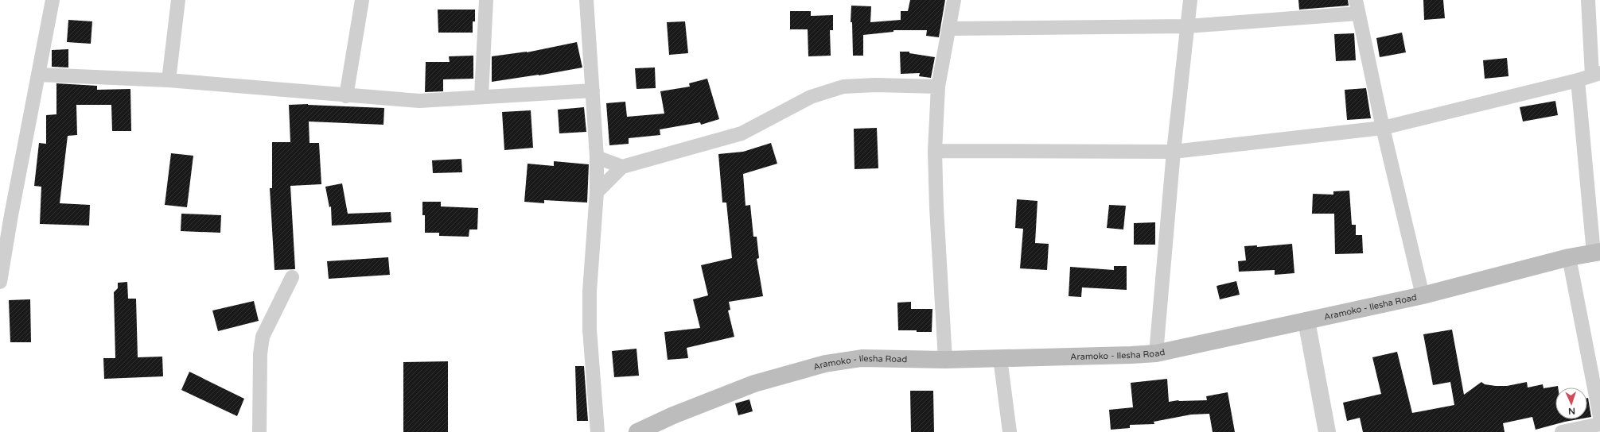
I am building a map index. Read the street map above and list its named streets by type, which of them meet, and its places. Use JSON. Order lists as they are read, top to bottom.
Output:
{
  "streets": {
    "main road": ["Aramoko - Ilesha Road"]
  },
  "north": "bottom"
}
